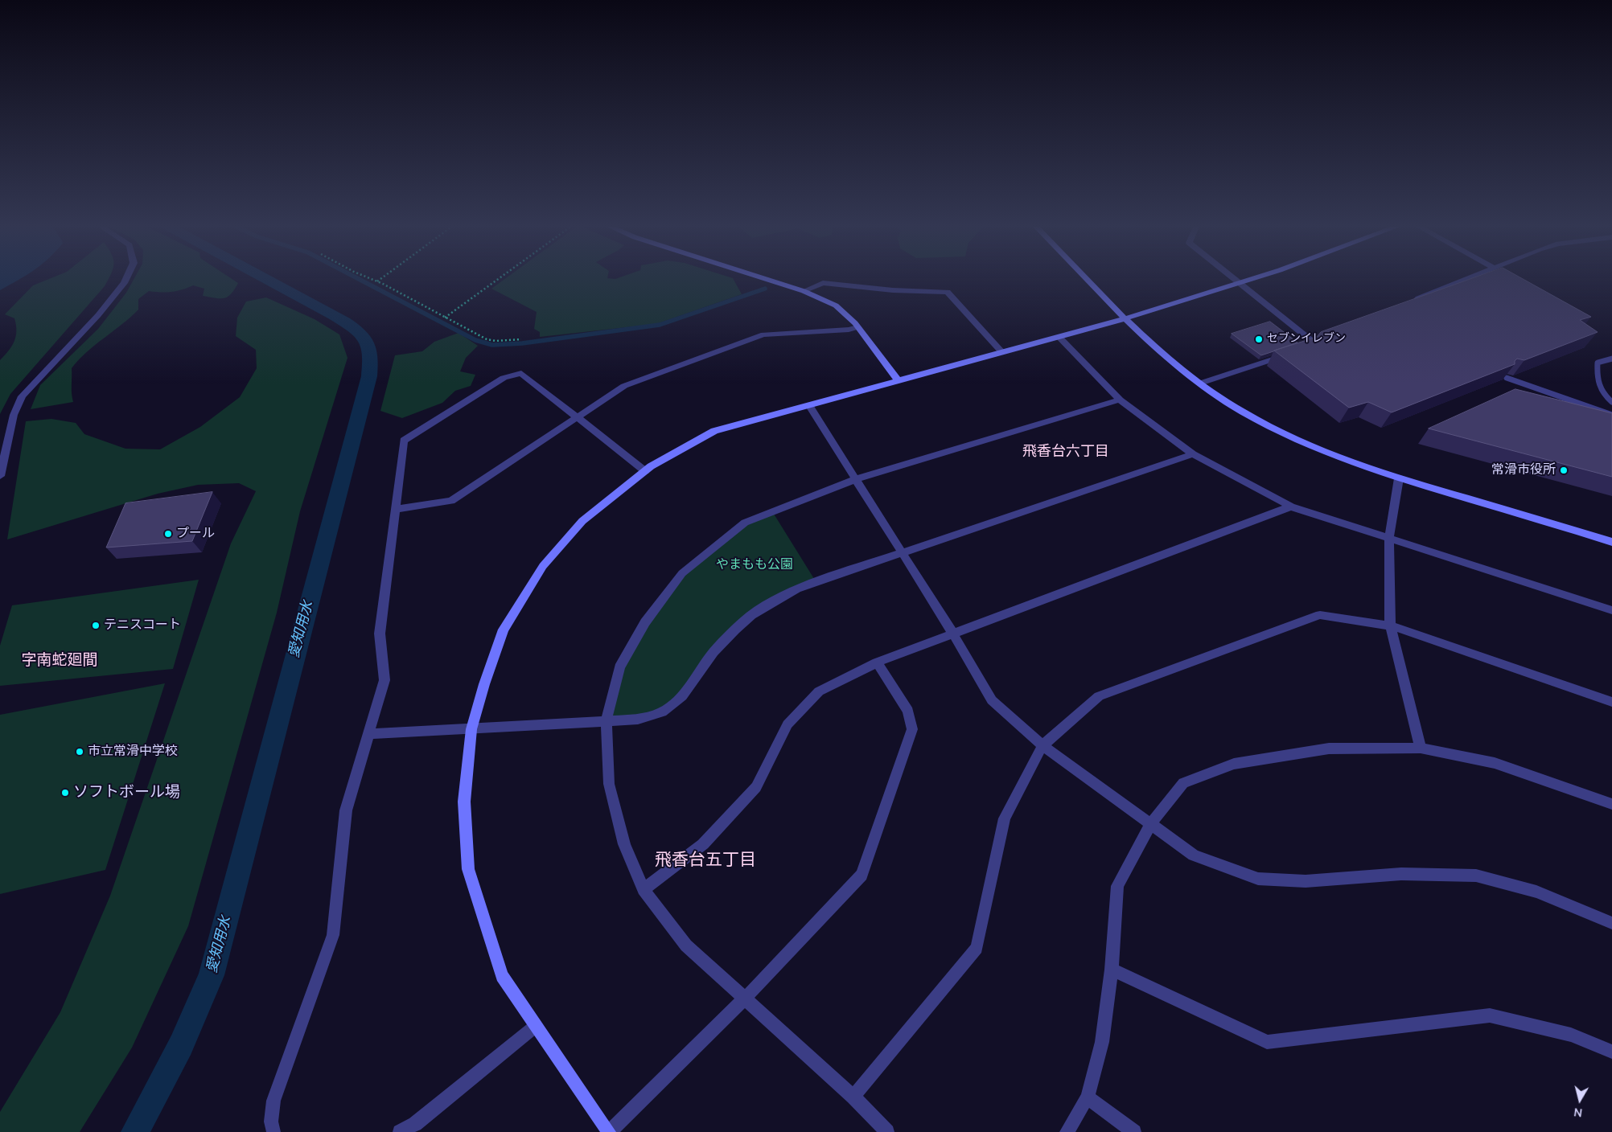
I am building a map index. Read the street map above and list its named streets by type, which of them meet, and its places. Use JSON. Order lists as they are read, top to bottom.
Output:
{
  "districts": ["飛香台六丁目", "字南蛇廻間", "飛香台五丁目"],
  "water": ["愛知用水"],
  "parks": ["やまもも公園"],
  "places": [
    "セブンイレブン",
    "常滑市役所",
    "プール",
    "テニスコート",
    "市立常滑中学校",
    "ソフトボール場"
  ],
  "north": "bottom"
}
